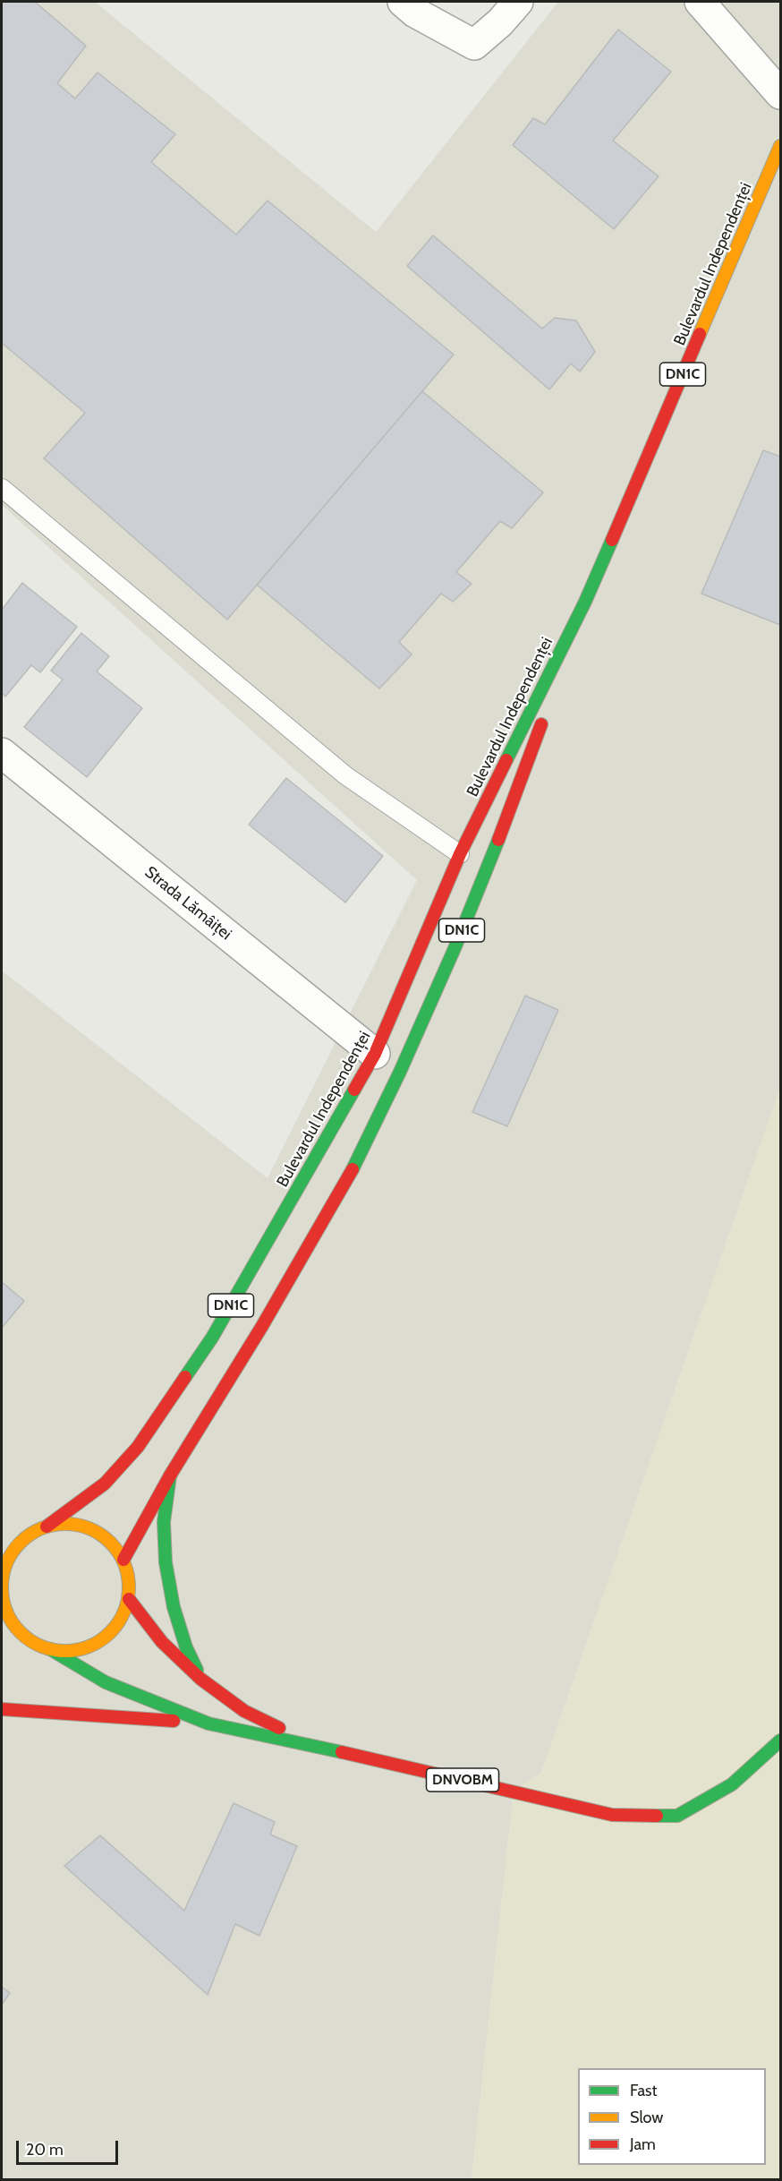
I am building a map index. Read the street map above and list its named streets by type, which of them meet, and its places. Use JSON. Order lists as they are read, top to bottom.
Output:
{
  "streets": {
    "main road": ["Bulevardul Independenței", "DN1C", "DNVOBM"],
    "street": ["Strada Lămâiței"]
  },
  "crossings": [
    ["Bulevardul Independenței", "DN1C"],
    ["Bulevardul Independenței", "Strada Lămâiței"],
    ["Bulevardul Independenței", "DNVOBM"],
    ["DN1C", "DNVOBM"]
  ],
  "legend": ["Fast", "Slow", "Jam"],
  "scale_bar": "20 m"
}
